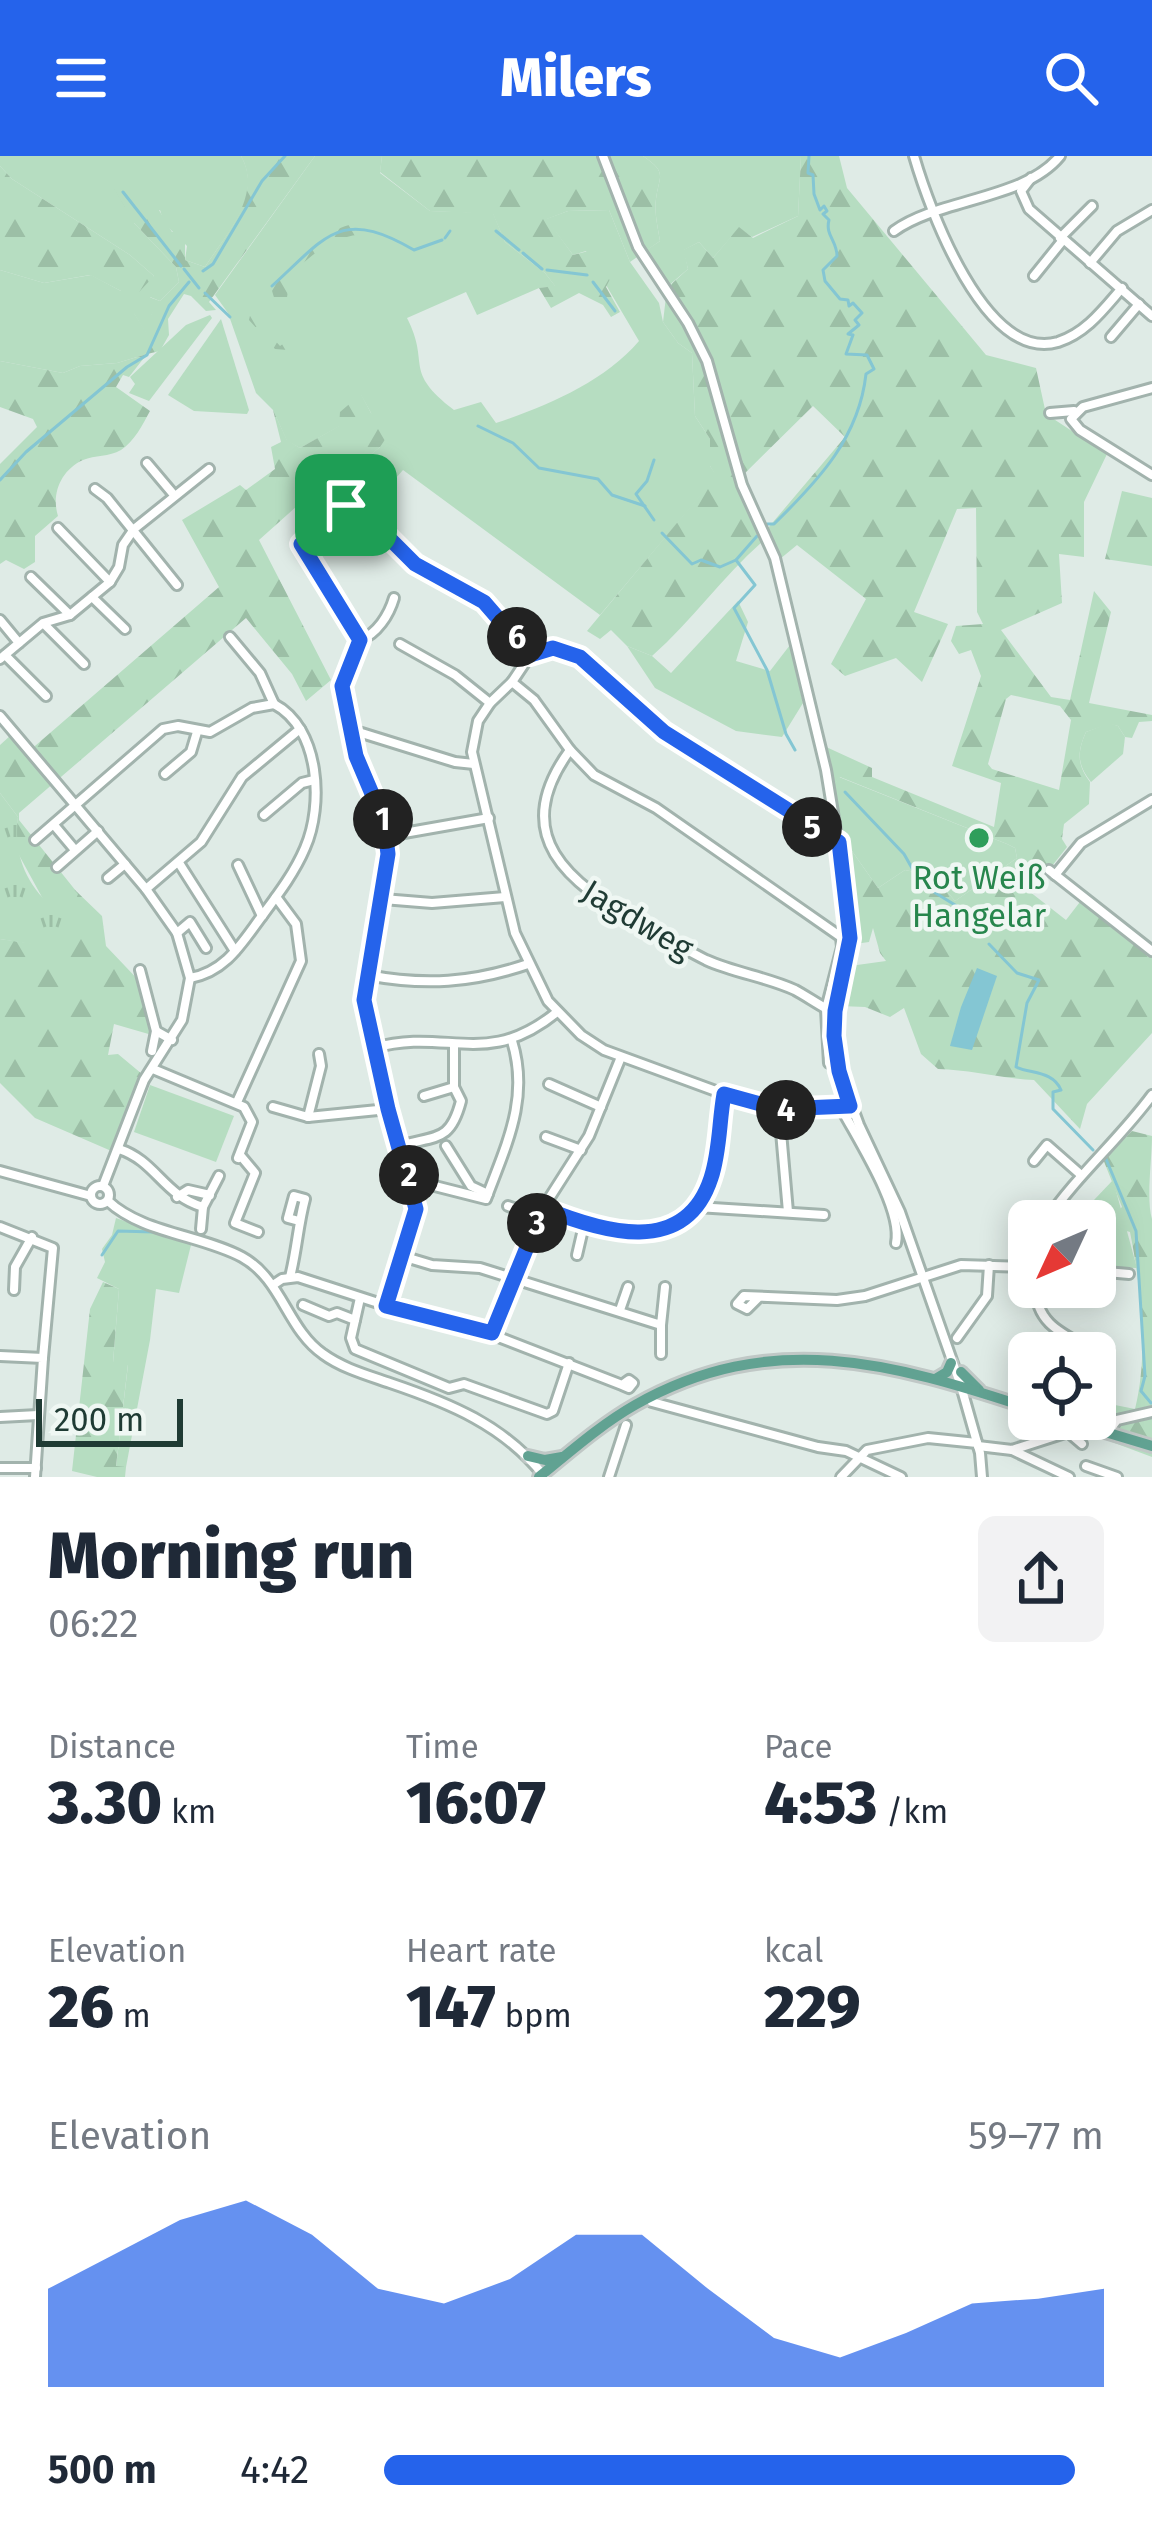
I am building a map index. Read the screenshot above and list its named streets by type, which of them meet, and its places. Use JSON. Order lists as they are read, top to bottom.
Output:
{
  "streets": {
    "street": ["Jagdweg"]
  },
  "places": ["Rot Weiß Hangelar"],
  "scale_bar": "200 m",
  "north": "bottom left",
  "page": {
    "header": "Milers",
    "pins": [
      "6",
      "1",
      "5",
      "4",
      "2",
      "3"
    ],
    "scale": "200 m",
    "heading": ["Morning run", "06:22"],
    "stats": [
      ["Distance", "3.30 km"],
      ["Time", "16:07"],
      ["Pace", "4:53 /km"],
      ["Elevation", "26 m"],
      ["Heart rate", "147 bpm"],
      ["kcal", "229"]
    ],
    "chart": ["Elevation", "59–77 m"],
    "list": [
      {
        "name": "500 m",
        "note": "4:42"
      }
    ]
  }
}
